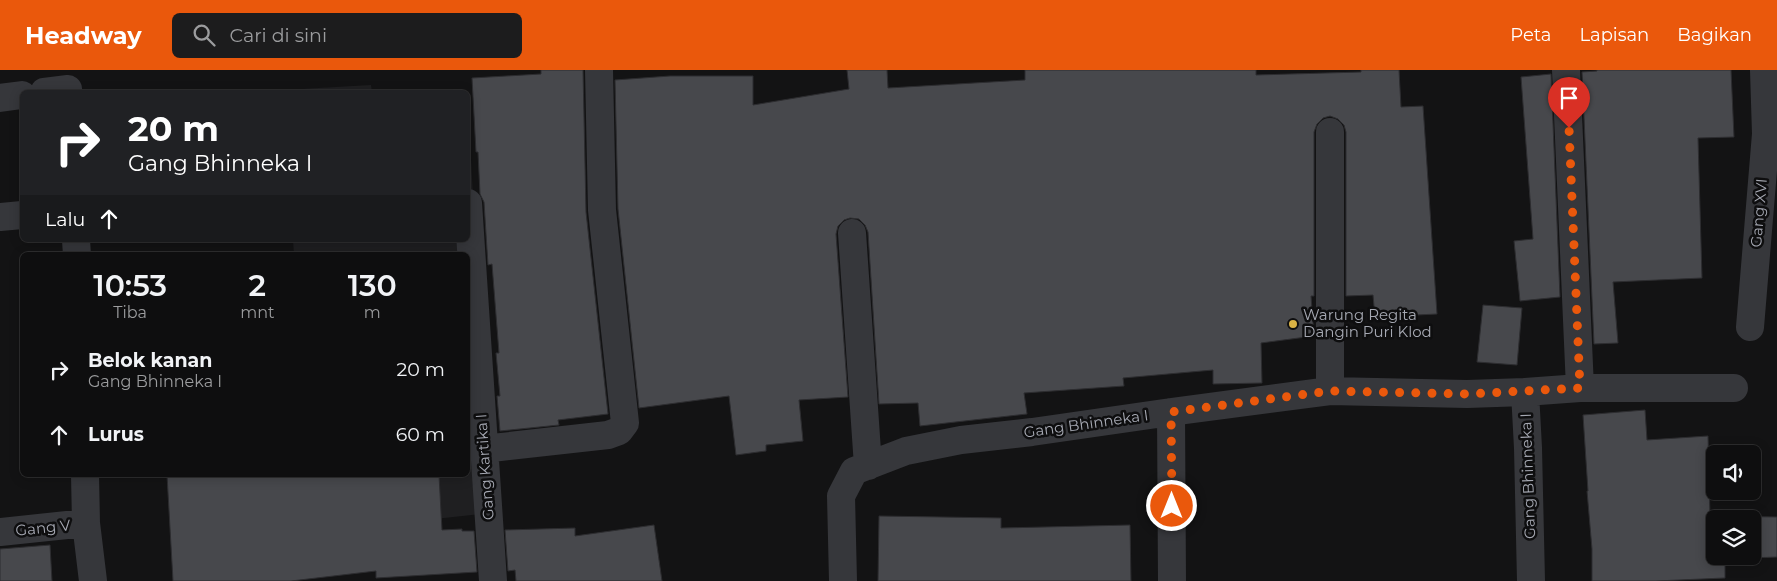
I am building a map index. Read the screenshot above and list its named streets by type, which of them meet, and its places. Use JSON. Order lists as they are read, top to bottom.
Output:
{
  "streets": {
    "street": [
      "Gang XVI",
      "Gang Bhinneka I",
      "Gang Kartika I",
      "Gang V"
    ]
  },
  "places": ["Warung Regita Dangin Puri Klod"],
  "page": {
    "header": "Headway",
    "search": "Cari di sini",
    "nav": ["Peta", "Lapisan", "Bagikan"],
    "turn": ["20 m", "Gang Bhinneka I"],
    "then": "Lalu",
    "eta": [
      "10:53",
      "Tiba",
      "2",
      "mnt",
      "130",
      "m"
    ],
    "list": [
      {
        "name": "Belok kanan",
        "note": "Gang Bhinneka I",
        "value": "20 m"
      },
      {
        "name": "Lurus",
        "value": "60 m"
      }
    ]
  }
}
